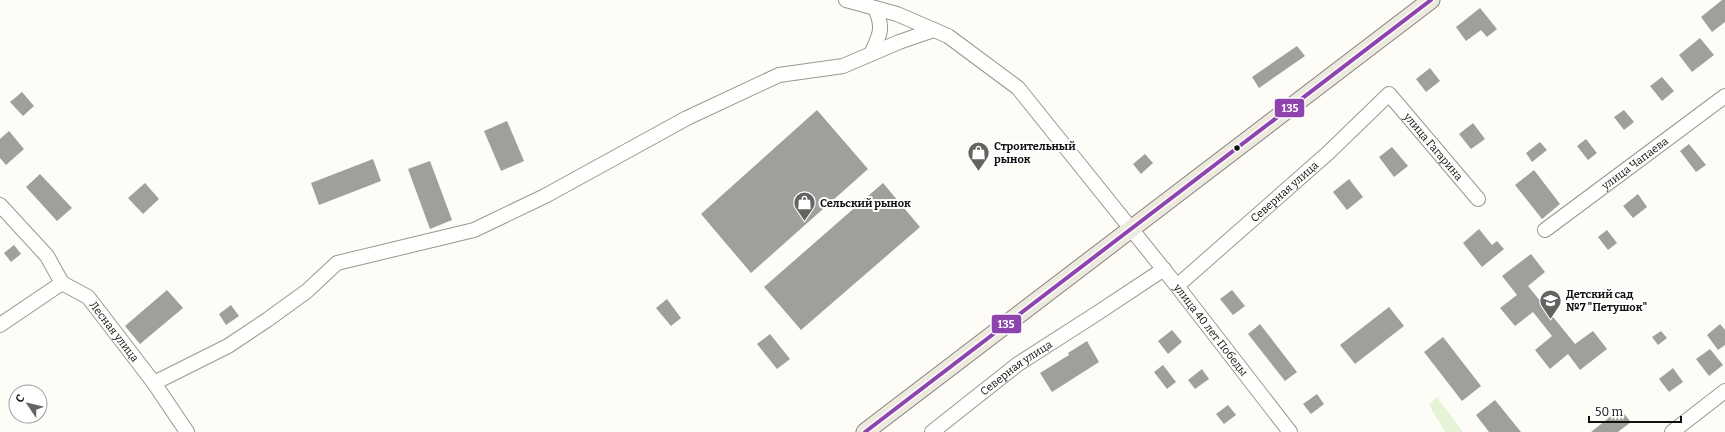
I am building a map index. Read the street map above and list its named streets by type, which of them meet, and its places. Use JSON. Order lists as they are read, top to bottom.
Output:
{
  "streets": {
    "street": [
      "улица Гагарина",
      "улица Чапаева",
      "Северная улица",
      "улица 40 лет Победы",
      "Лесная улица"
    ]
  },
  "crossings": [
    ["улица Гагарина", "Северная улица"],
    ["Северная улица", "улица 40 лет Победы"]
  ],
  "places": {
    "shop": ["Строительный рынок", "Сельский рынок"],
    "school or university": ["Детский сад №7 \"Петушок\""]
  },
  "lines": ["transit line 135"],
  "scale_bar": "50 m",
  "north": "top left"
}
